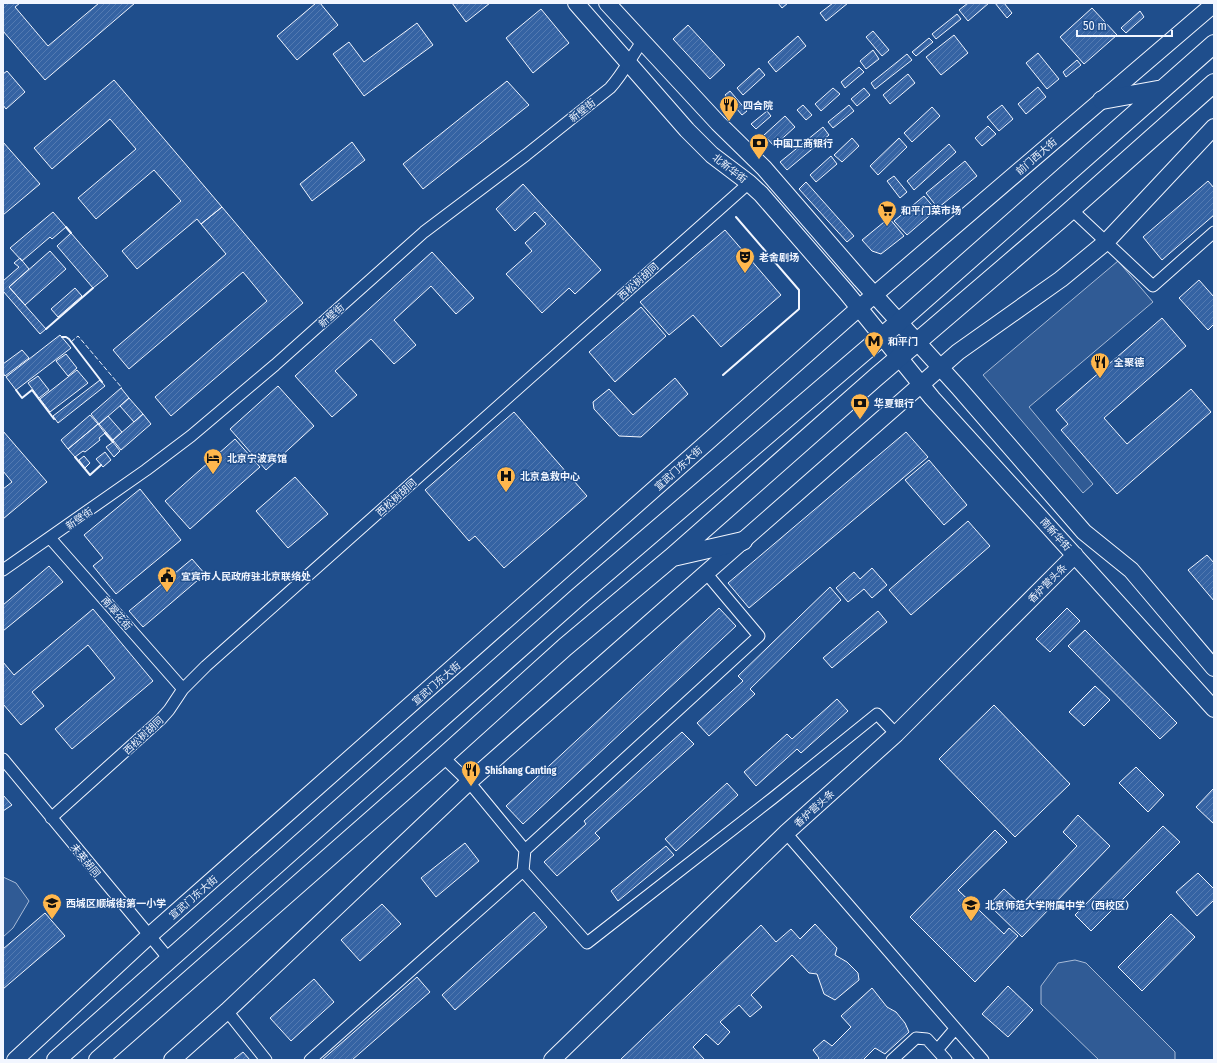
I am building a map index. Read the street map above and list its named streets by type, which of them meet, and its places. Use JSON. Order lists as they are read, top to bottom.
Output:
{
  "streets": {
    "street": [
      "新壁街",
      "前门西大街",
      "北新华街",
      "西松树胡同",
      "宣武门东大街",
      "南新华街",
      "香炉营头条",
      "南翠花街",
      "未英胡同"
    ]
  },
  "crossings": [
    ["新壁街", "北新华街"],
    ["新壁街", "南翠花街"],
    ["前门西大街", "北新华街"],
    ["前门西大街", "宣武门东大街"],
    ["北新华街", "西松树胡同"],
    ["北新华街", "宣武门东大街"],
    ["北新华街", "南新华街"],
    ["西松树胡同", "南翠花街"],
    ["西松树胡同", "未英胡同"],
    ["宣武门东大街", "未英胡同"],
    ["南新华街", "香炉营头条"]
  ],
  "places": {
    "restaurant": ["四合院", "全聚德", "Shishang Canting"],
    "bank": ["中国工商银行", "华夏银行"],
    "supermarket": ["和平门菜市场"],
    "theatre": ["老舍剧场"],
    "metro station": ["和平门"],
    "hotel": ["北京宁波宾馆"],
    "hospital": ["北京急救中心"],
    "public building": ["宜宾市人民政府驻北京联络处"],
    "school or university": ["西城区顺城街第一小学", "北京师范大学附属中学（西校区）"]
  },
  "scale_bar": "50 m"
}
